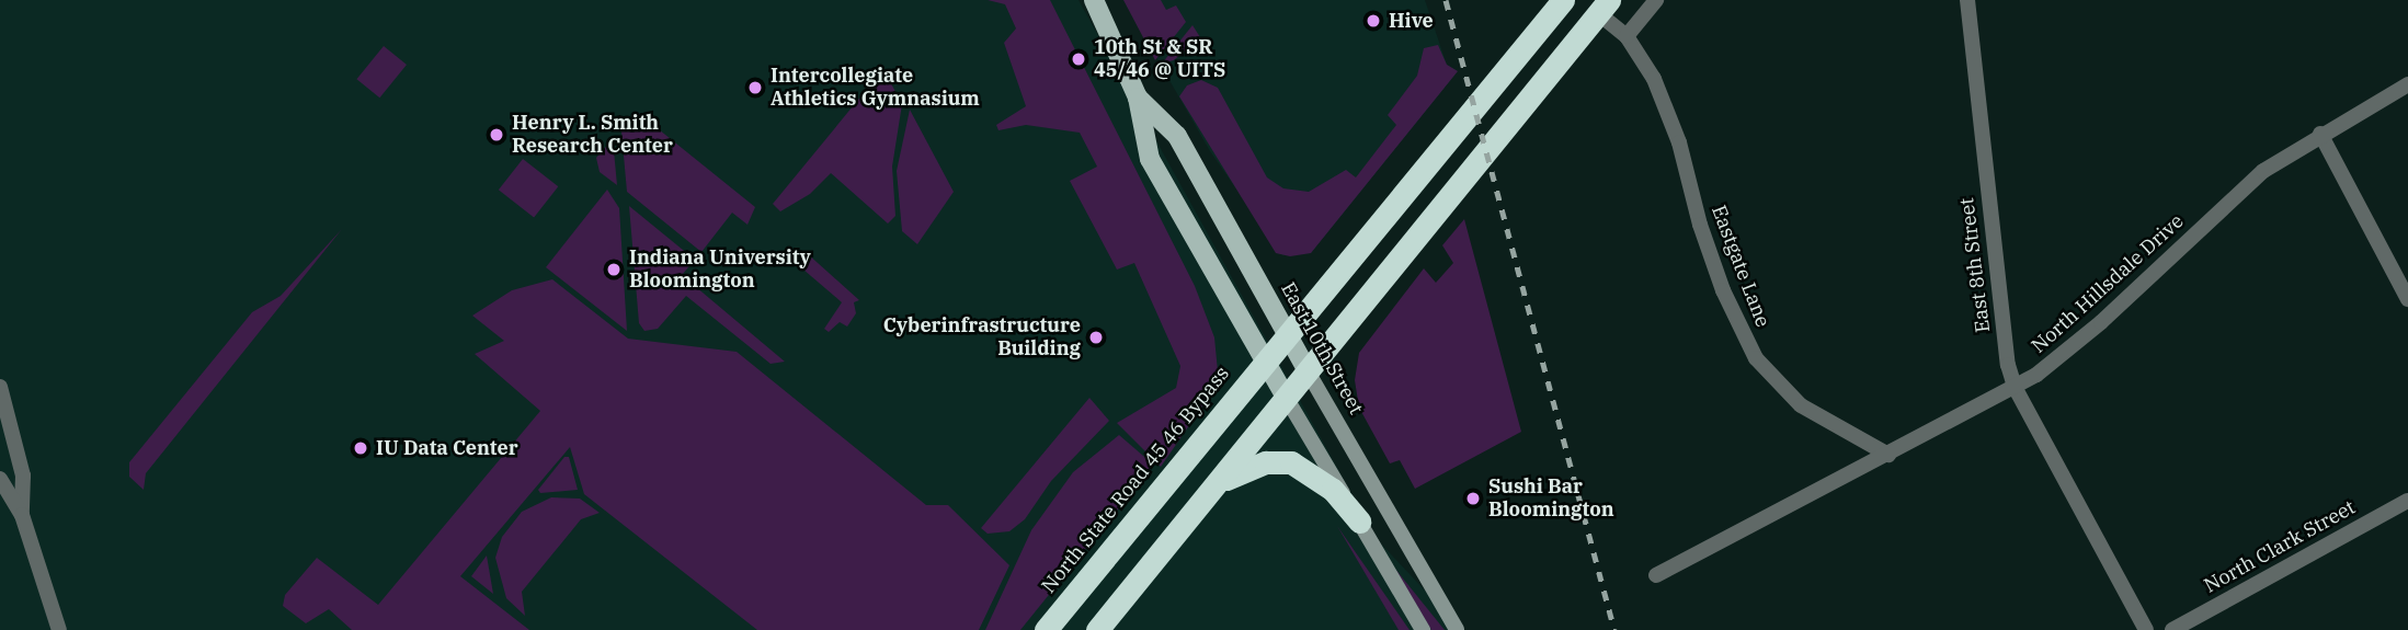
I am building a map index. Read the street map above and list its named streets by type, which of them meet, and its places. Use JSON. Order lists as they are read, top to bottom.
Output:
{
  "streets": {
    "highway": ["North State Road 45 46 Bypass"],
    "main road": ["East 10th Street"],
    "street": [
      "East 8th Street",
      "Eastgate Lane",
      "North Hillsdale Drive",
      "North Clark Street"
    ]
  },
  "crossings": [
    ["East 8th Street", "North Hillsdale Drive"],
    ["Eastgate Lane", "North Hillsdale Drive"],
    ["East 10th Street", "North State Road 45 46 Bypass"]
  ],
  "places": [
    "Hive",
    "10th St & SR 45/46 @ UITS",
    "Intercollegiate Athletics Gymnasium",
    "Henry L. Smith Research Center",
    "Indiana University Bloomington",
    "Cyberinfrastructure Building",
    "IU Data Center",
    "Sushi Bar Bloomington"
  ]
}
